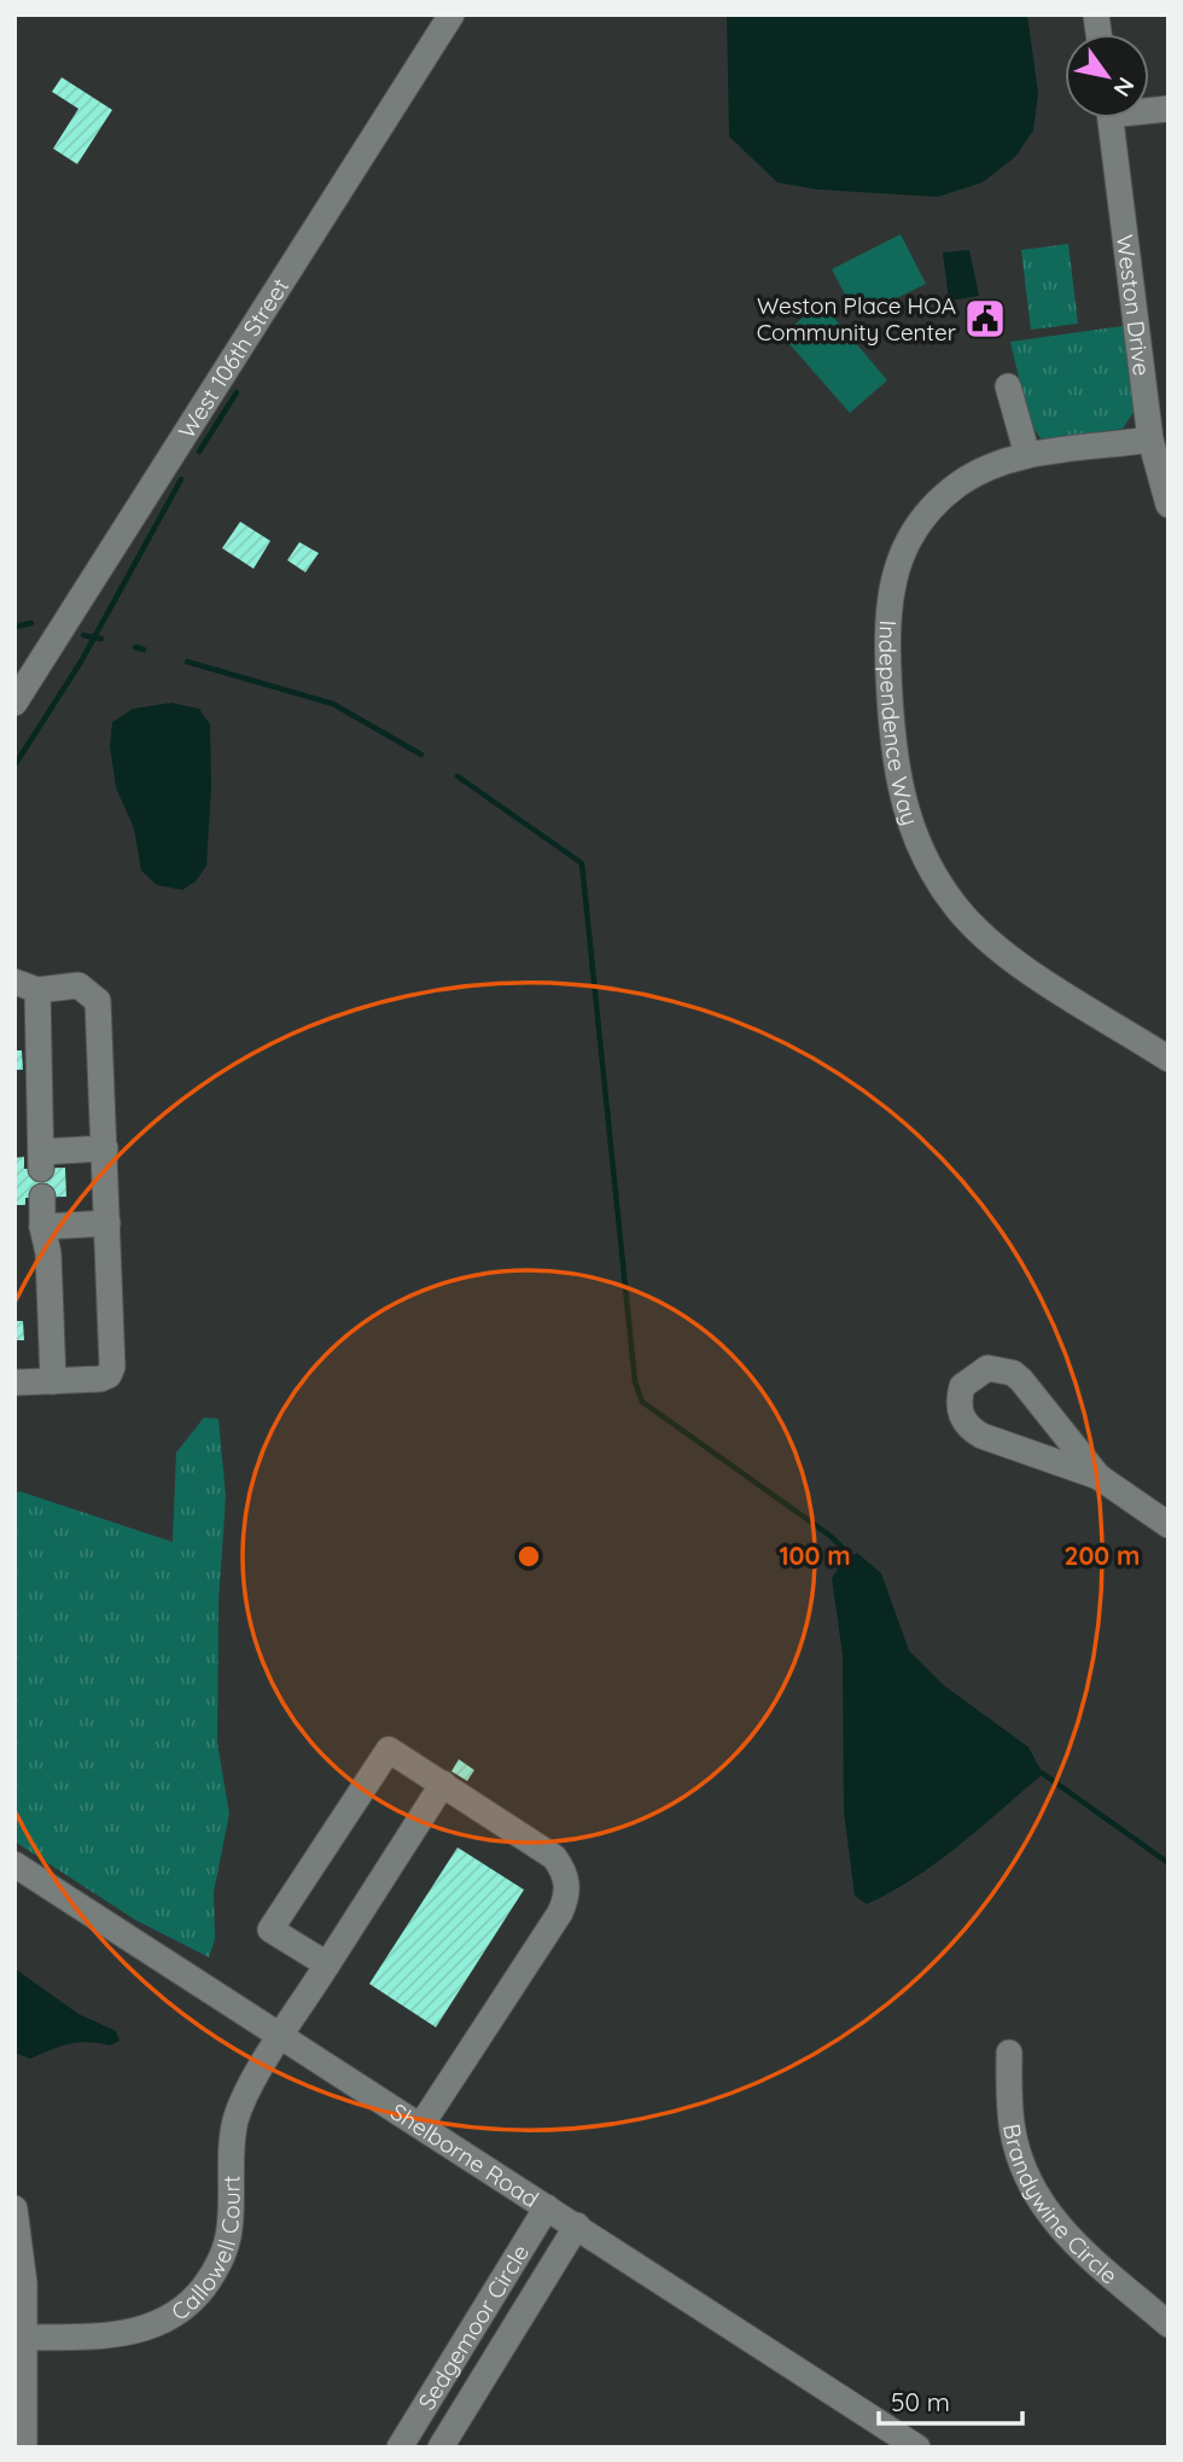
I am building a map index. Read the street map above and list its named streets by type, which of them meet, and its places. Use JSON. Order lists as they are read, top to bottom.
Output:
{
  "streets": {
    "street": [
      "Weston Drive",
      "West 106th Street",
      "Independence Way",
      "Shelborne Road",
      "Brandywine Circle",
      "Callowell Court",
      "Sedgemoor Circle"
    ]
  },
  "crossings": [
    ["Weston Drive", "Independence Way"],
    ["Shelborne Road", "Callowell Court"],
    ["Shelborne Road", "Sedgemoor Circle"]
  ],
  "places": {
    "public building": ["Weston Place HOA Community Center"]
  },
  "scale_bar": "50 m",
  "north": "bottom right",
  "rings": ["100 m", "200 m"]
}
